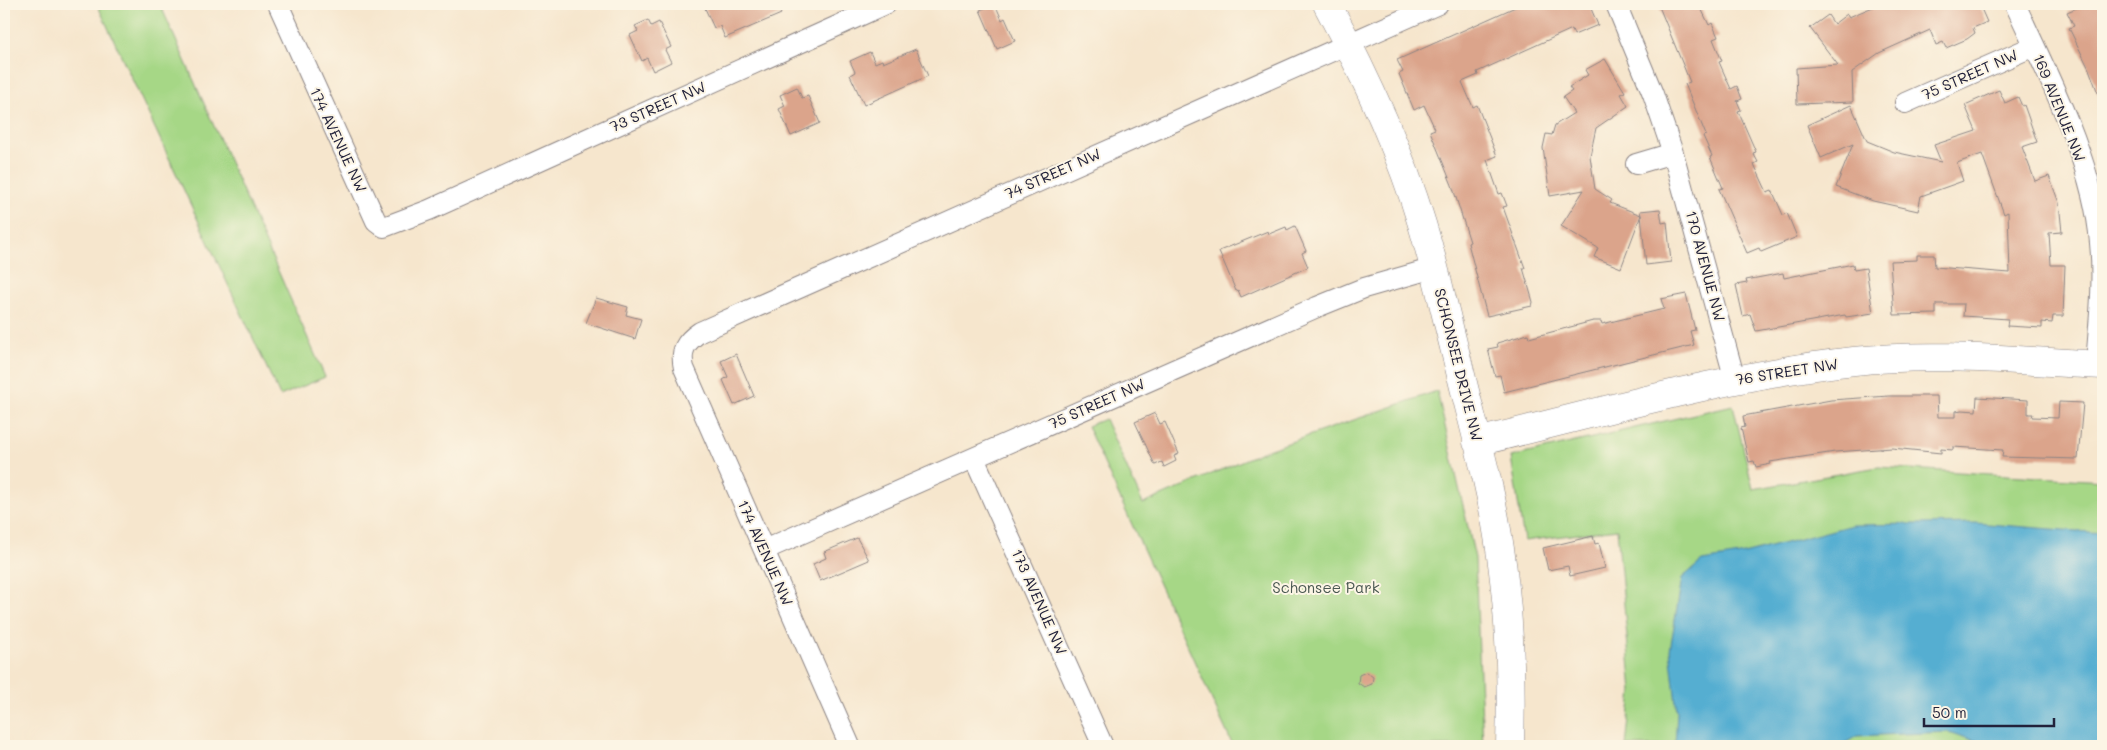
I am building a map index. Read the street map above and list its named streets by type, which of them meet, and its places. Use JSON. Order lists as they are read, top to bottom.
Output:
{
  "streets": {
    "street": [
      "75 STREET NW",
      "73 STREET NW",
      "169 AVENUE NW",
      "174 AVENUE NW",
      "74 STREET NW",
      "170 AVENUE NW",
      "SCHONSEE DRIVE NW",
      "76 STREET NW",
      "173 AVENUE NW"
    ]
  },
  "crossings": [
    ["75 STREET NW", "169 AVENUE NW"],
    ["75 STREET NW", "174 AVENUE NW"],
    ["75 STREET NW", "SCHONSEE DRIVE NW"],
    ["75 STREET NW", "173 AVENUE NW"],
    ["73 STREET NW", "174 AVENUE NW"],
    ["169 AVENUE NW", "76 STREET NW"],
    ["174 AVENUE NW", "74 STREET NW"],
    ["74 STREET NW", "SCHONSEE DRIVE NW"],
    ["170 AVENUE NW", "76 STREET NW"],
    ["SCHONSEE DRIVE NW", "76 STREET NW"]
  ],
  "parks": ["Schonsee Park"],
  "scale_bar": "50 m"
}
